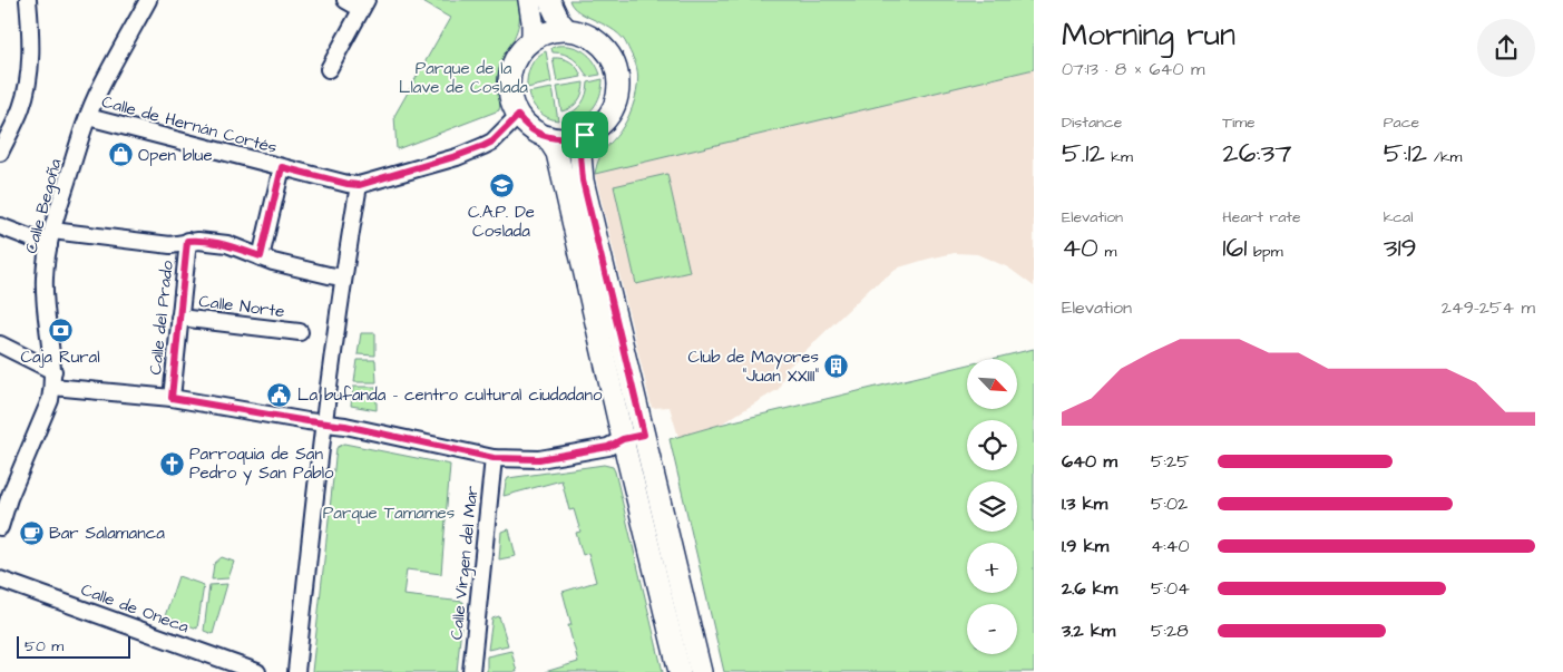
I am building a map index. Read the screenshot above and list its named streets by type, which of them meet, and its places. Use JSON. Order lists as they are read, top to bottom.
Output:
{
  "streets": {
    "street": [
      "Calle de Hernán Cortés",
      "Calle Begoña",
      "Calle Norte",
      "Calle del Prado",
      "Calle Virgen del Mar",
      "Calle de Oneca"
    ]
  },
  "crossings": [
    ["Calle de Hernán Cortés", "Calle Begoña"],
    ["Calle Norte", "Calle del Prado"]
  ],
  "parks": ["Parque de la Llave de Coslada", "Parque Tamames"],
  "places": {
    "shop": ["Open blue"],
    "school or university": ["C.A.P. De Coslada"],
    "bank": ["Caja Rural"],
    "building": ["Club de Mayores “Juan XXIII”"],
    "public building": ["La bufanda - centro cultural ciudadano"],
    "church": ["Parroquia de San Pedro y San Pablo"],
    "cafe": ["Bar Salamanca"]
  },
  "scale_bar": "50 m",
  "north": "bottom right",
  "page": {
    "heading": ["Morning run", "07:13 · 8 × 640 m"],
    "stats": [
      ["Distance", "5.12 km"],
      ["Time", "26:37"],
      ["Pace", "5:12 /km"],
      ["Elevation", "40 m"],
      ["Heart rate", "161 bpm"],
      ["kcal", "319"]
    ],
    "chart": ["Elevation", "249–254 m"],
    "map_buttons": ["+", "−"],
    "list": [
      {
        "name": "640 m",
        "note": "5:25"
      },
      {
        "name": "1.3 km",
        "note": "5:02"
      },
      {
        "name": "1.9 km",
        "note": "4:40"
      },
      {
        "name": "2.6 km",
        "note": "5:04"
      },
      {
        "name": "3.2 km",
        "note": "5:28"
      }
    ],
    "scale": "50 m"
  }
}
